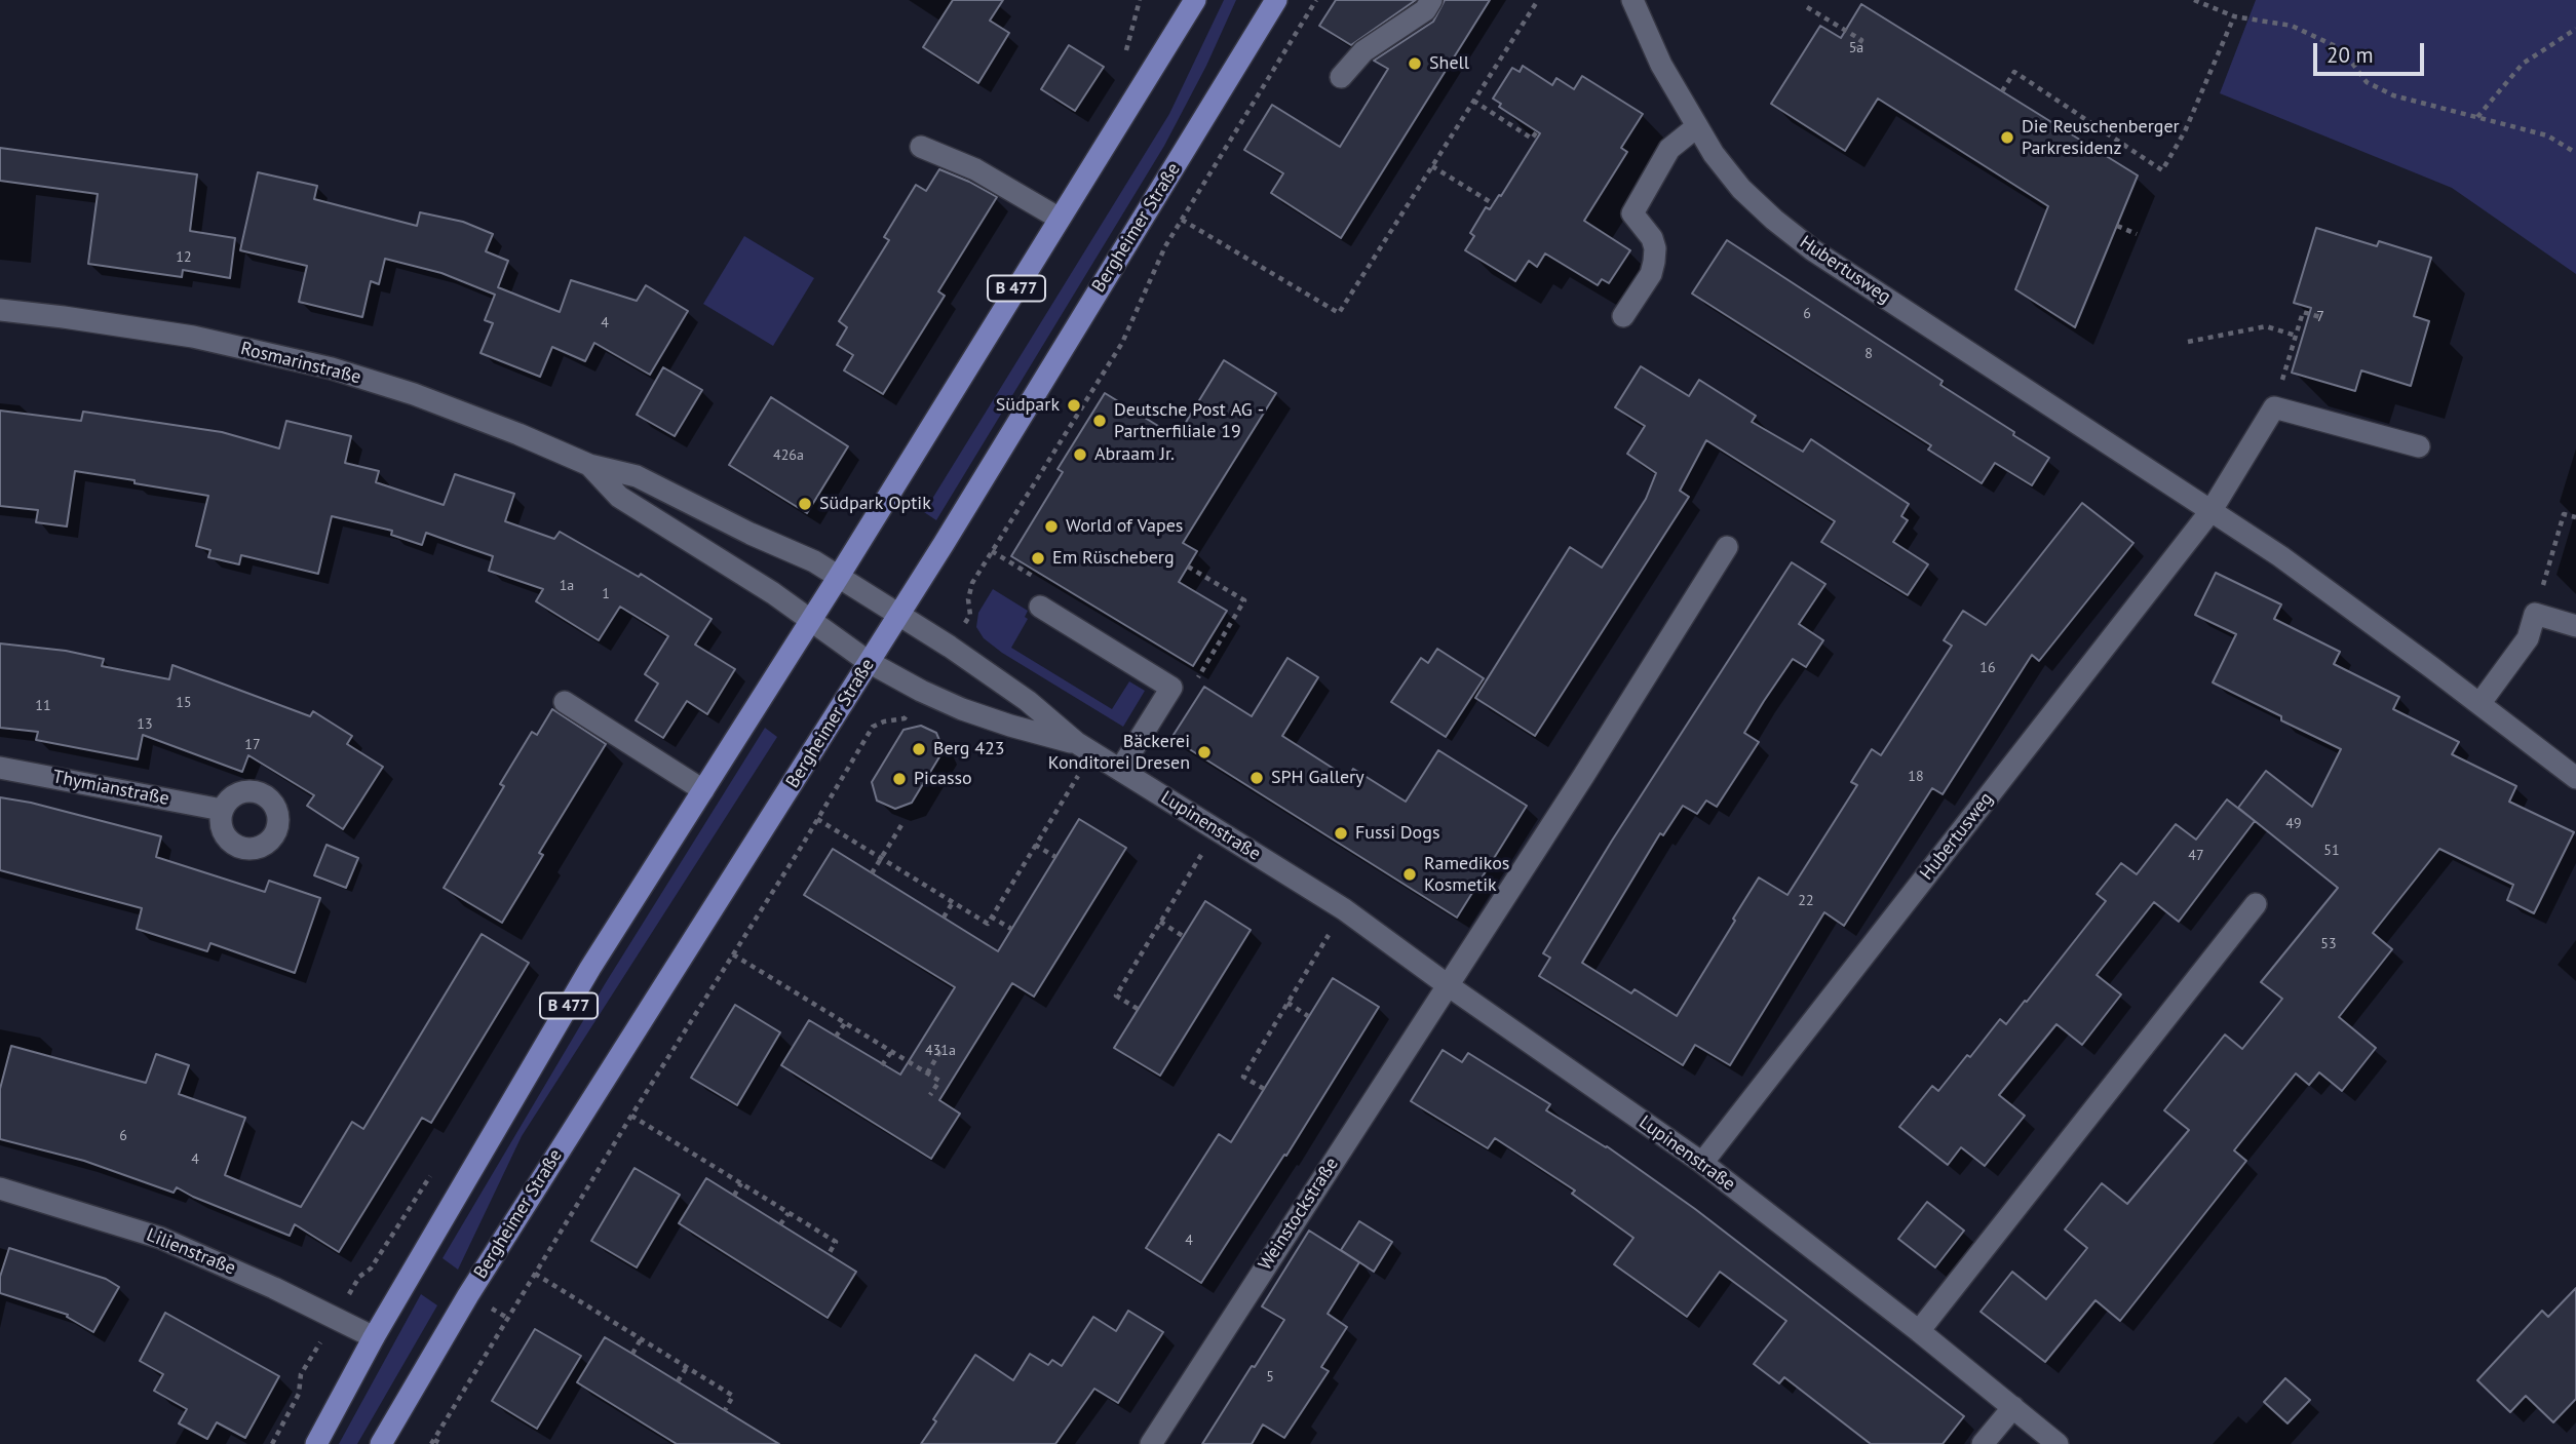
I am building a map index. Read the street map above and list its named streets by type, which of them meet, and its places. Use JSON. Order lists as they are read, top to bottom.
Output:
{
  "streets": {
    "main road": ["Bergheimer Straße", "B 477"],
    "street": [
      "Hubertusweg",
      "Rosmarinstraße",
      "Thymianstraße",
      "Lupinenstraße",
      "Weinstockstraße",
      "Lilienstraße"
    ]
  },
  "crossings": [
    ["Bergheimer Straße", "Rosmarinstraße"],
    ["Bergheimer Straße", "Lupinenstraße"],
    ["Hubertusweg", "Lupinenstraße"],
    ["B 477", "Rosmarinstraße"],
    ["B 477", "Lupinenstraße"],
    ["B 477", "Lilienstraße"],
    ["Rosmarinstraße", "Lupinenstraße"],
    ["Lupinenstraße", "Weinstockstraße"]
  ],
  "places": [
    "Shell",
    "Die Reuschenberger Parkresidenz",
    "Südpark",
    "Deutsche Post AG - Partnerfiliale 19",
    "Abraam Jr.",
    "Südpark Optik",
    "World of Vapes",
    "Em Rüscheberg",
    "Berg 423",
    "Bäckerei Konditorei Dresen",
    "SPH Gallery",
    "Picasso",
    "Fussi Dogs",
    "Ramedikos Kosmetik"
  ],
  "house_numbers": [
    "5a",
    "12",
    "6",
    "7",
    "4",
    "8",
    "426a",
    "1a",
    "1",
    "16",
    "15",
    "11",
    "13",
    "17",
    "18",
    "49",
    "51",
    "47",
    "22",
    "53",
    "431a",
    "6",
    "4",
    "4",
    "5"
  ],
  "scale_bar": "20 m"
}
